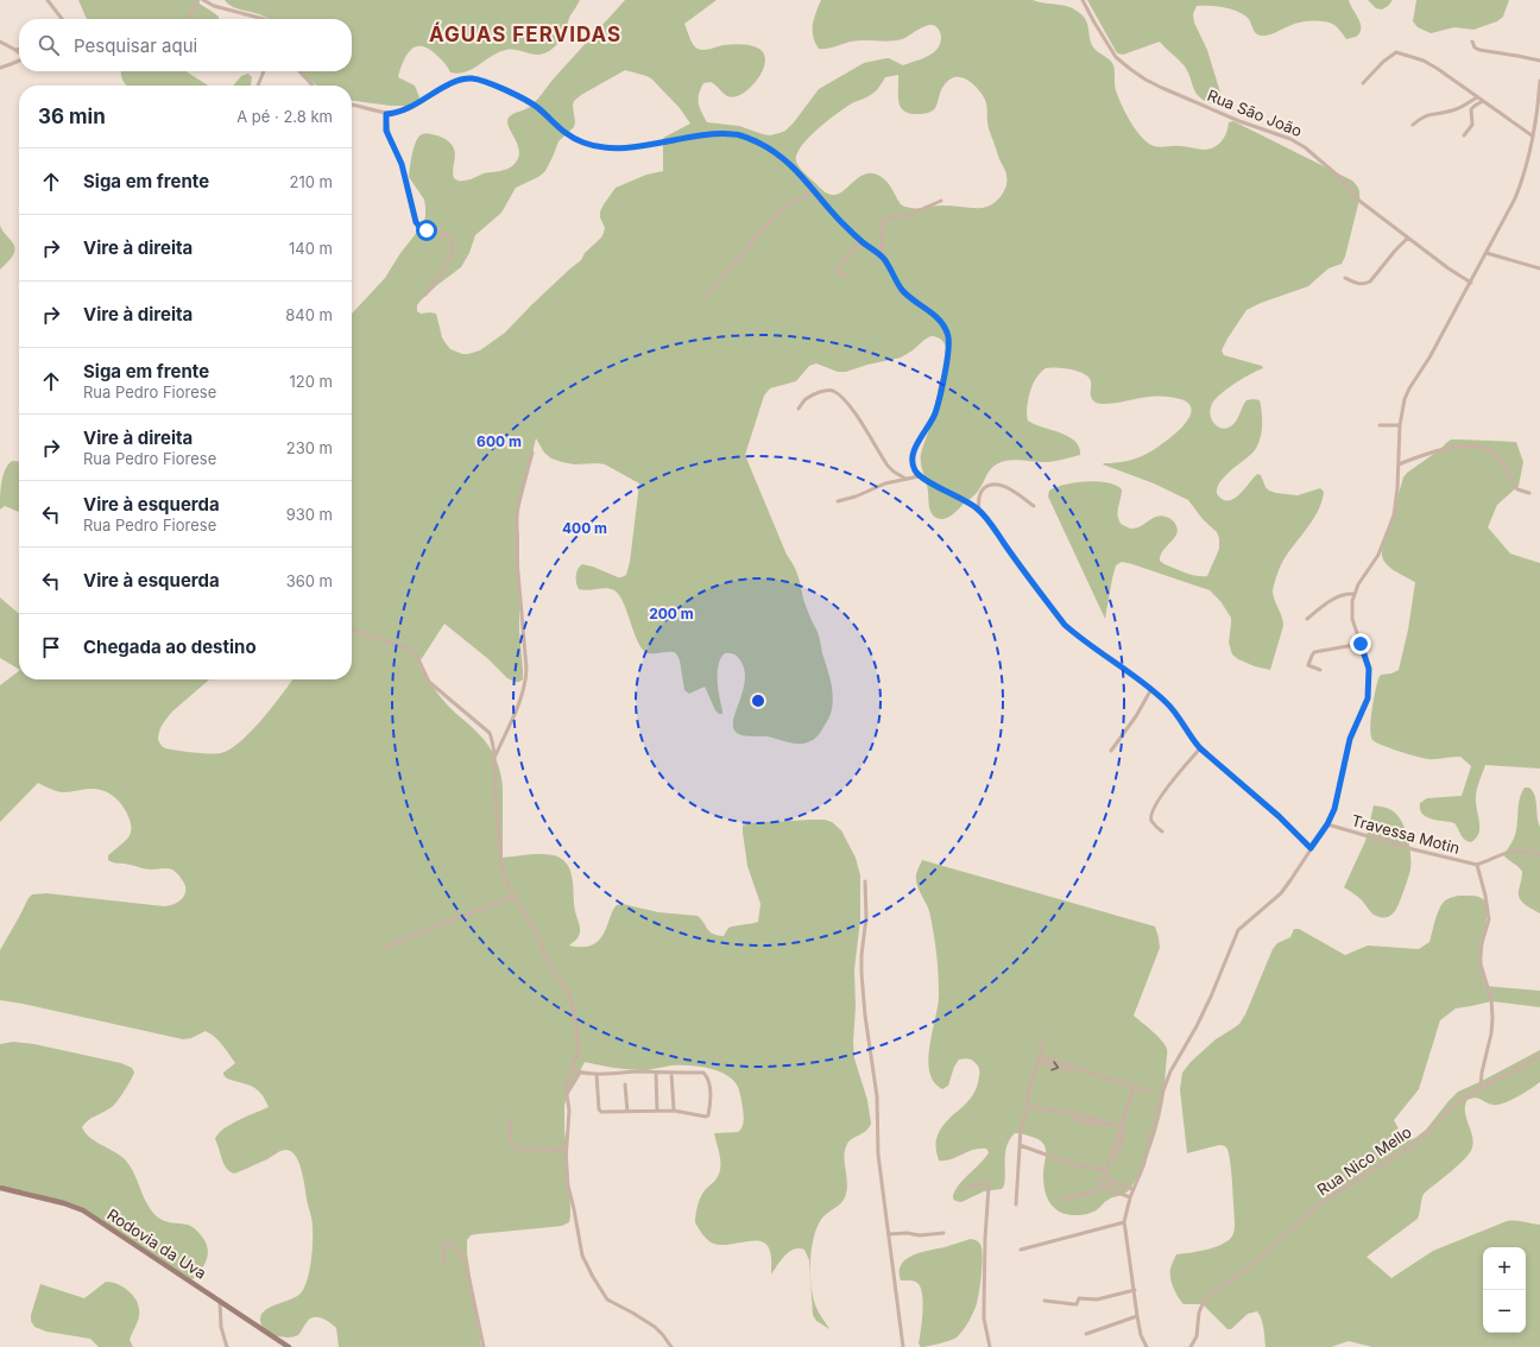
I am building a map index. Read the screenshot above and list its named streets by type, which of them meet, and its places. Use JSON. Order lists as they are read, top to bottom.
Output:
{
  "streets": {
    "street": [
      "Rua São João",
      "Travessa Motin",
      "Rua Nico Mello",
      "Rodovia da Uva"
    ]
  },
  "districts": ["ÁGUAS FERVIDAS"],
  "page": {
    "search": "Pesquisar aqui",
    "heading": ["36 min", "A pé · 2.8 km"],
    "list": [
      ["Siga em frente", "210 m"],
      ["Vire à direita", "140 m"],
      ["Vire à direita", "840 m"],
      ["Siga em frente", "Rua Pedro Fiorese", "120 m"],
      ["Vire à direita", "Rua Pedro Fiorese", "230 m"],
      ["Vire à esquerda", "Rua Pedro Fiorese", "930 m"],
      ["Vire à esquerda", "360 m"],
      "Chegada ao destino"
    ],
    "map_buttons": ["+", "−"]
  },
  "rings": ["600 m", "400 m", "200 m"]
}
